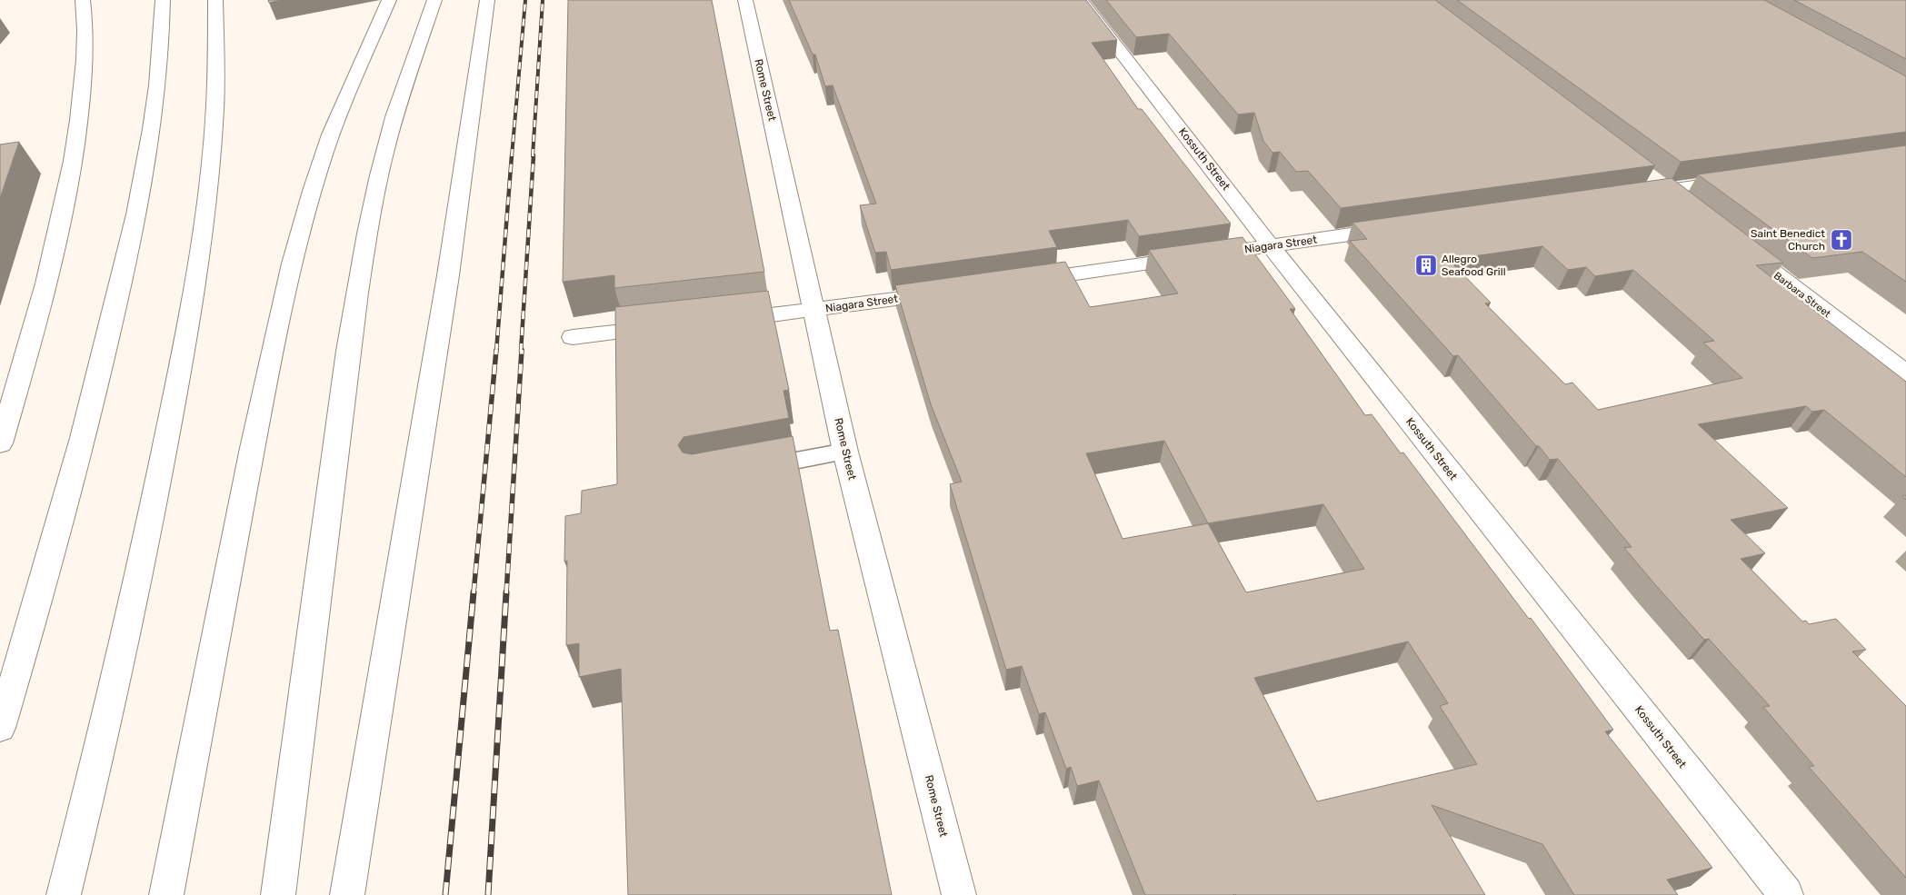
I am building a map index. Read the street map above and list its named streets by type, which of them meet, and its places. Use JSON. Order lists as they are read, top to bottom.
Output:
{
  "streets": {
    "main road": [
      "Rome Street",
      "Kossuth Street",
      "Niagara Street",
      "Barbara Street"
    ]
  },
  "crossings": [
    ["Rome Street", "Niagara Street"],
    ["Kossuth Street", "Niagara Street"]
  ],
  "places": {
    "church": ["Saint Benedict Church"],
    "building": ["Allegro Seafood Grill"]
  }
}
